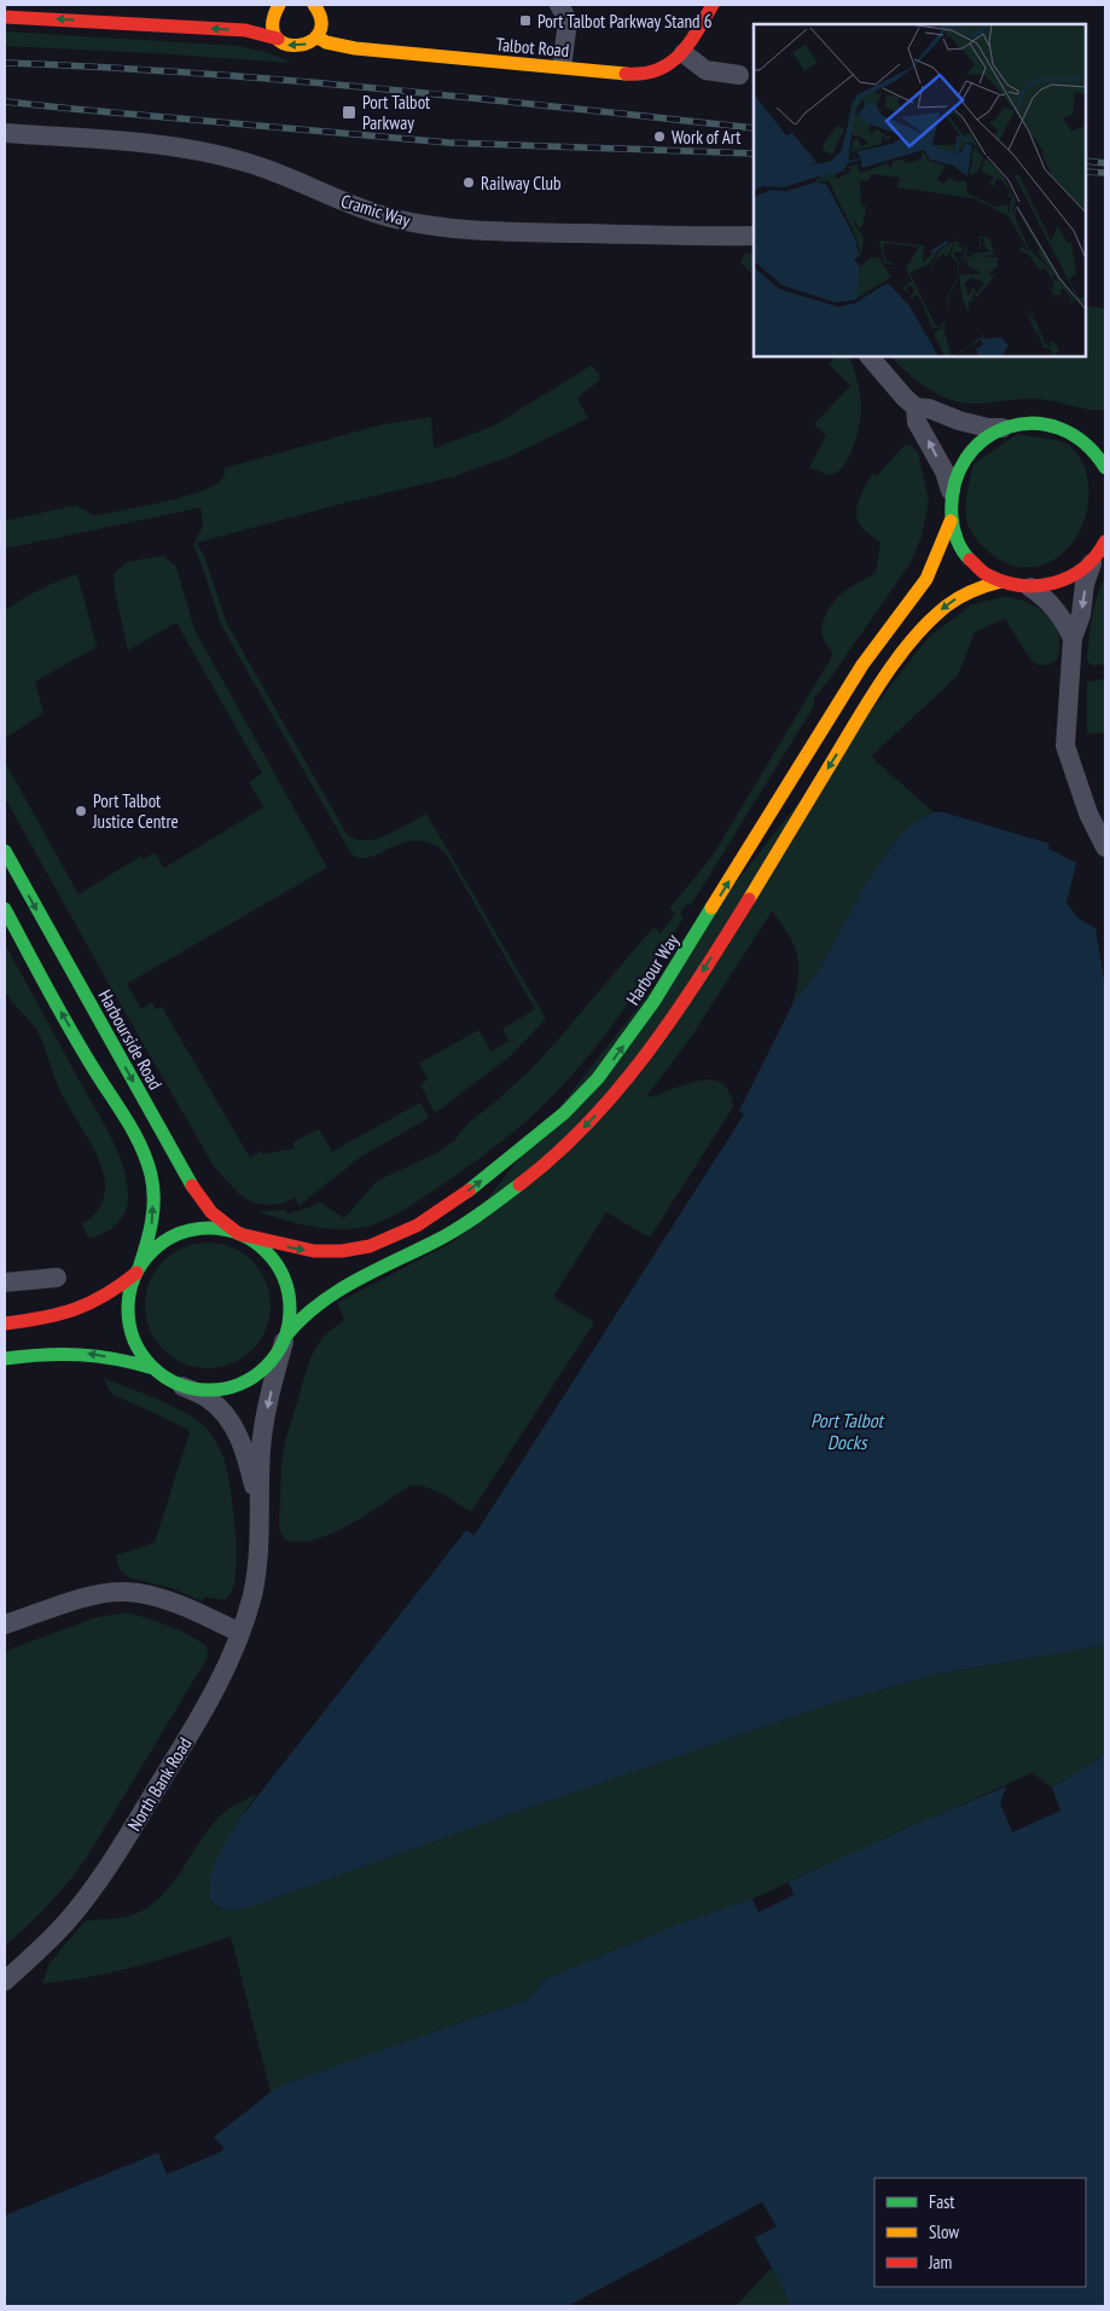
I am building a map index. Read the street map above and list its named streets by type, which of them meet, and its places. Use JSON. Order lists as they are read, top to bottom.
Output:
{
  "streets": {
    "main road": ["Talbot Road", "Harbour Way", "Harbourside Road"],
    "street": ["Cramic Way", "North Bank Road"]
  },
  "crossings": [
    ["Harbour Way", "Harbourside Road"],
    ["Harbour Way", "North Bank Road"],
    ["Harbourside Road", "North Bank Road"]
  ],
  "water": ["Port Talbot Docks"],
  "places": {
    "transit": ["Port Talbot Parkway Stand 6", "Port Talbot Parkway"],
    "other": ["Work of Art", "Railway Club", "Port Talbot Justice Centre"]
  },
  "legend": ["Fast", "Slow", "Jam"]
}
